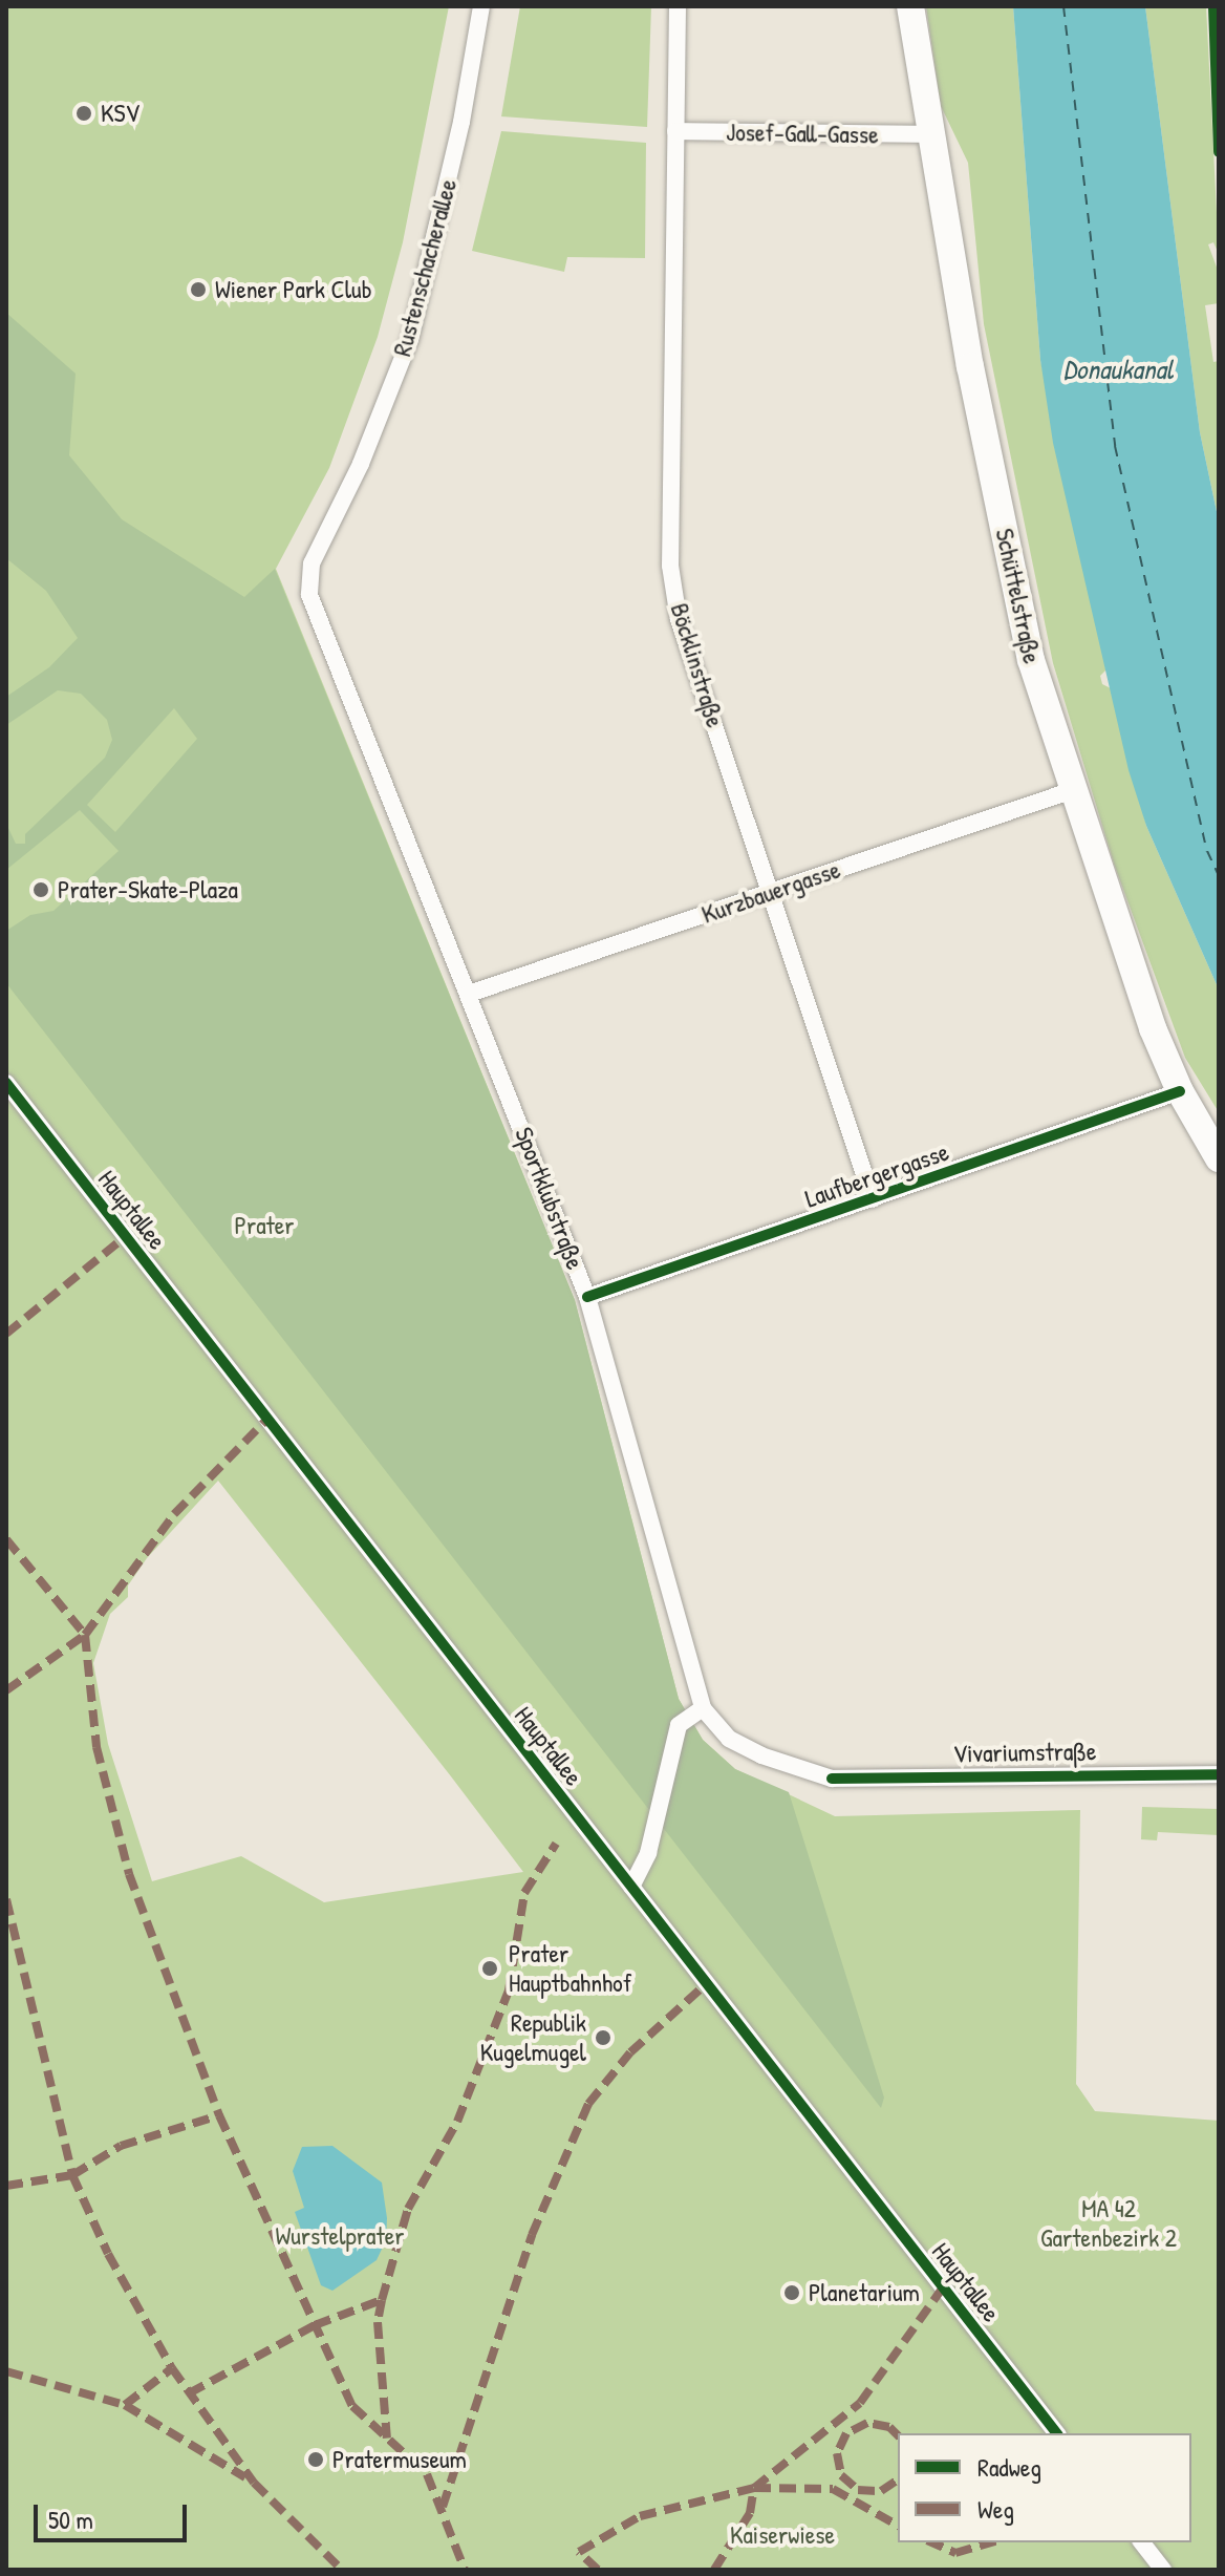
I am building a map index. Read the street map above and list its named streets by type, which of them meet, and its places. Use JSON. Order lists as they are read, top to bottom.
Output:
{
  "streets": {
    "main road": ["Schüttelstraße"],
    "street": [
      "Josef-Gall-Gasse",
      "Rustenschacherallee",
      "Böcklinstraße",
      "Kurzbauergasse",
      "Laufbergergasse",
      "Sportklubstraße",
      "Hauptallee",
      "Vivariumstraße"
    ]
  },
  "crossings": [
    ["Josef-Gall-Gasse", "Schüttelstraße"],
    ["Josef-Gall-Gasse", "Böcklinstraße"],
    ["Rustenschacherallee", "Sportklubstraße"],
    ["Schüttelstraße", "Kurzbauergasse"],
    ["Schüttelstraße", "Laufbergergasse"],
    ["Böcklinstraße", "Kurzbauergasse"],
    ["Böcklinstraße", "Laufbergergasse"],
    ["Kurzbauergasse", "Sportklubstraße"],
    ["Laufbergergasse", "Sportklubstraße"],
    ["Sportklubstraße", "Vivariumstraße"]
  ],
  "water": ["Donaukanal"],
  "parks": [
    "Prater",
    "MA 42 Gartenbezirk 2",
    "Wurstelprater",
    "Kaiserwiese"
  ],
  "places": [
    "KSV",
    "Wiener Park Club",
    "Prater-Skate-Plaza",
    "Prater Hauptbahnhof",
    "Republik Kugelmugel",
    "Planetarium",
    "Pratermuseum"
  ],
  "legend": ["Radweg", "Weg"],
  "scale_bar": "50 m"
}
